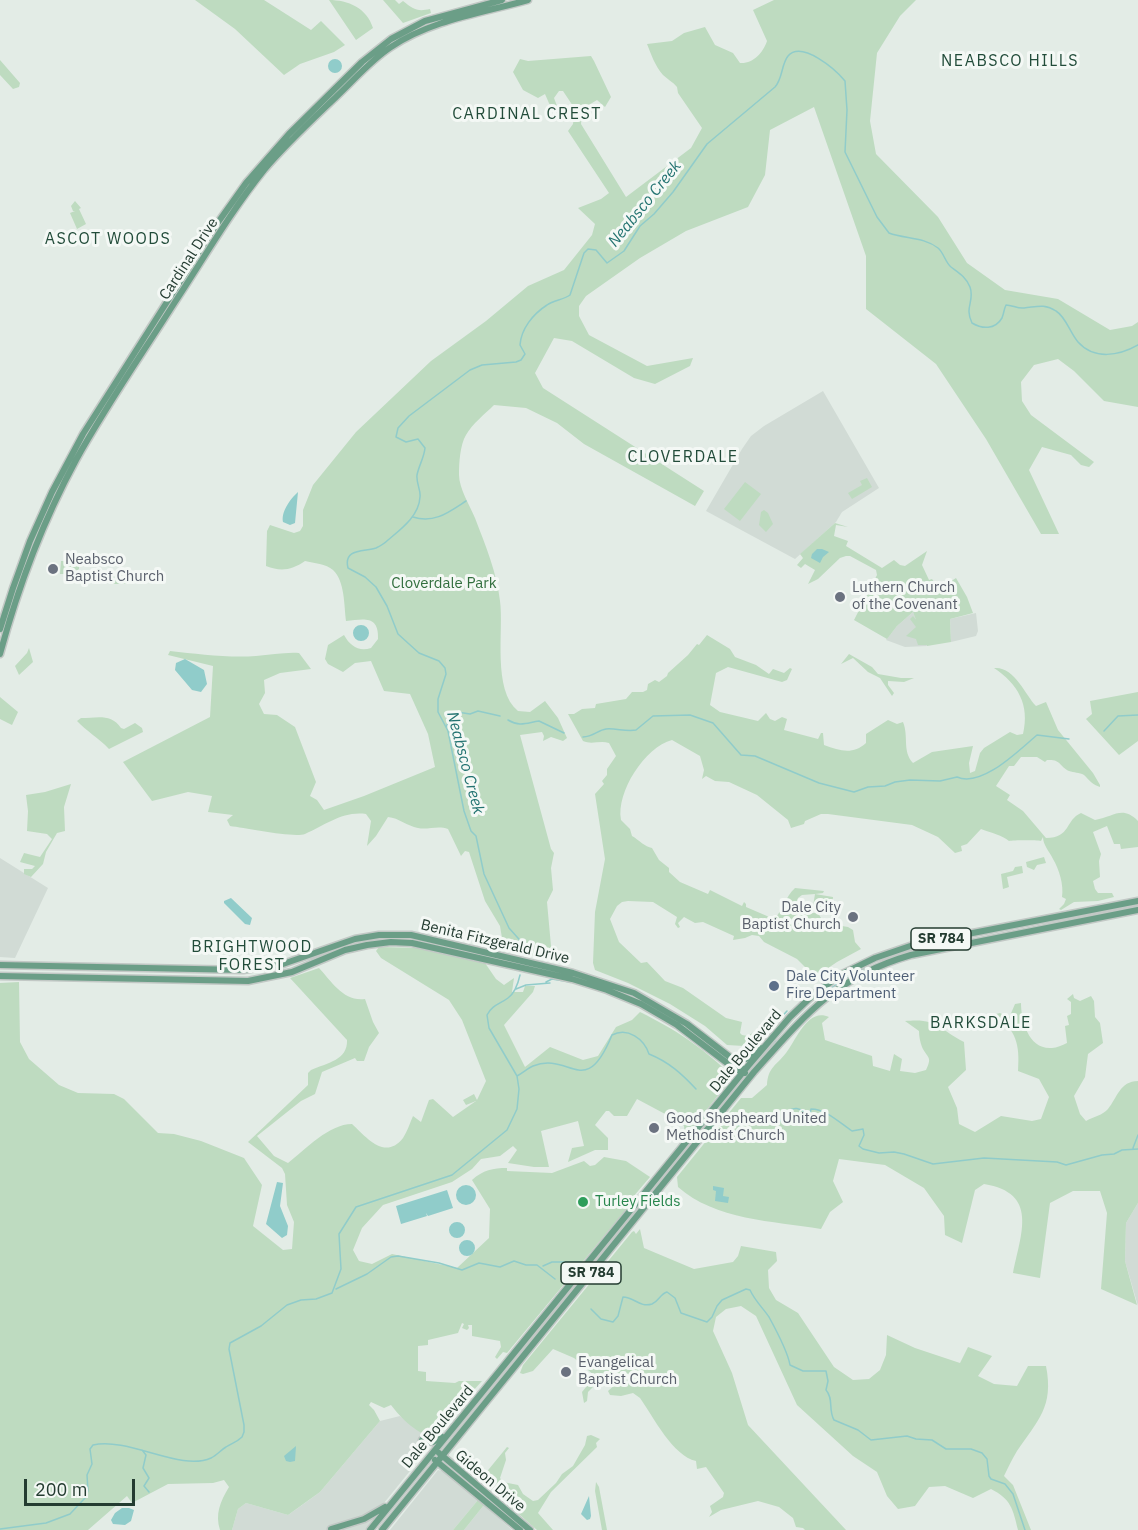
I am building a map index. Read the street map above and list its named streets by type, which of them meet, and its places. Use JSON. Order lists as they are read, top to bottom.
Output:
{
  "streets": {
    "main road": [
      "Cardinal Drive",
      "SR 784",
      "Benita Fitzgerald Drive",
      "Dale Boulevard",
      "Gideon Drive"
    ]
  },
  "crossings": [
    ["Benita Fitzgerald Drive", "Dale Boulevard"],
    ["Dale Boulevard", "Gideon Drive"]
  ],
  "districts": [
    "NEABSCO HILLS",
    "CARDINAL CREST",
    "ASCOT WOODS",
    "CLOVERDALE",
    "BRIGHTWOOD FOREST",
    "BARKSDALE"
  ],
  "water": ["Neabsco Creek"],
  "parks": ["Cloverdale Park"],
  "places": [
    "Neabsco Baptist Church",
    "Luthern Church of the Covenant",
    "Dale City Baptist Church",
    "Dale City Volunteer Fire Department",
    "Good Shepheard United Methodist Church",
    "Turley Fields",
    "Evangelical Baptist Church"
  ],
  "scale_bar": "200 m"
}
